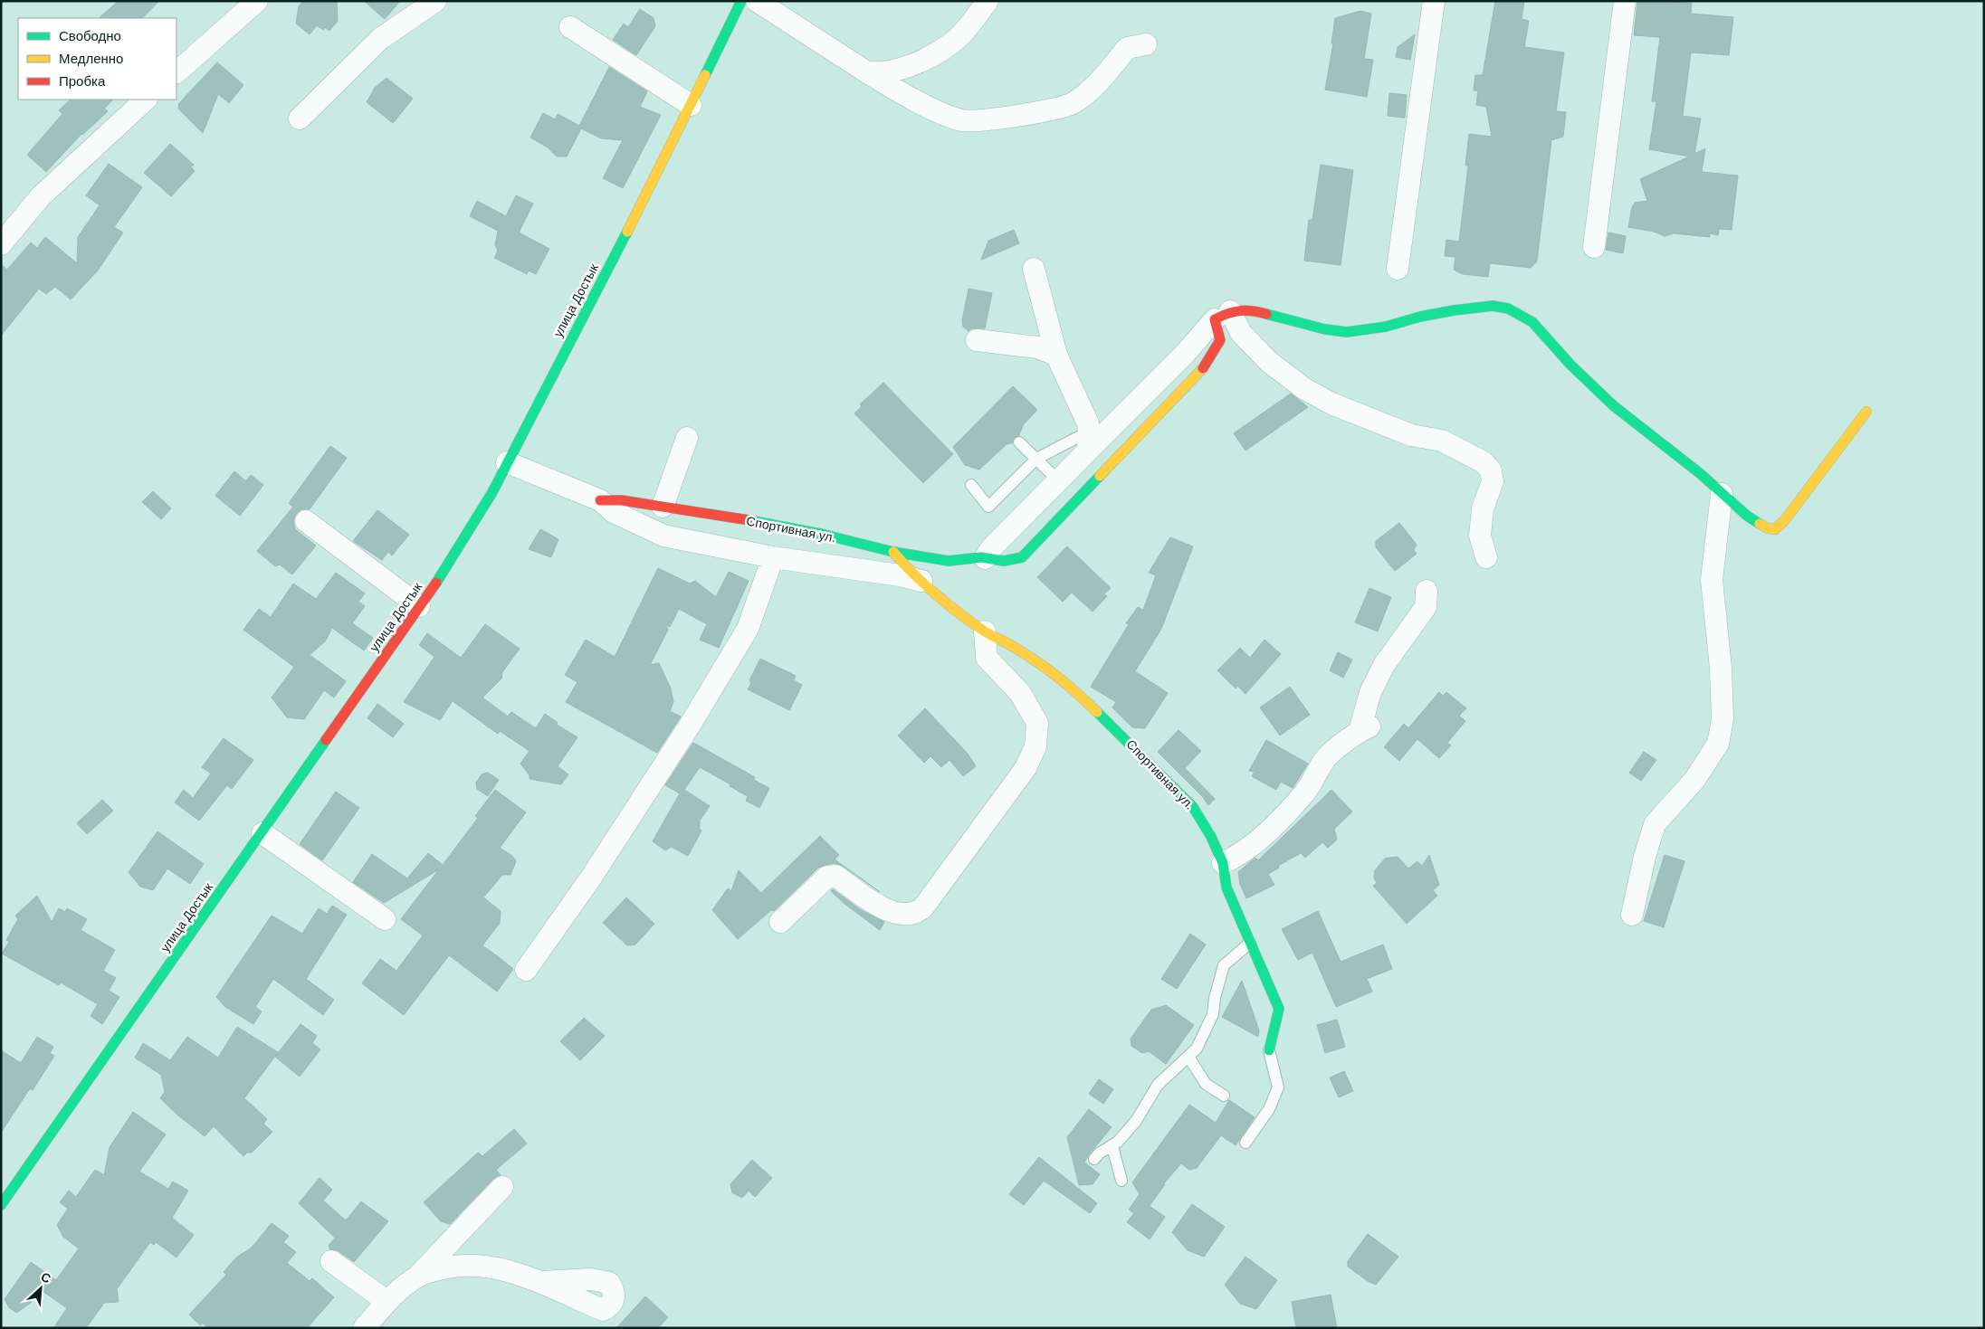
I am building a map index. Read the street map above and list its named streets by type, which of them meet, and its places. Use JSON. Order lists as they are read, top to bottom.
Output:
{
  "streets": {
    "street": ["улица Достык", "Спортивная ул."]
  },
  "crossings": [
    ["улица Достык", "Спортивная ул."]
  ],
  "legend": ["Свободно", "Медленно", "Пробка"],
  "north": "top right"
}
